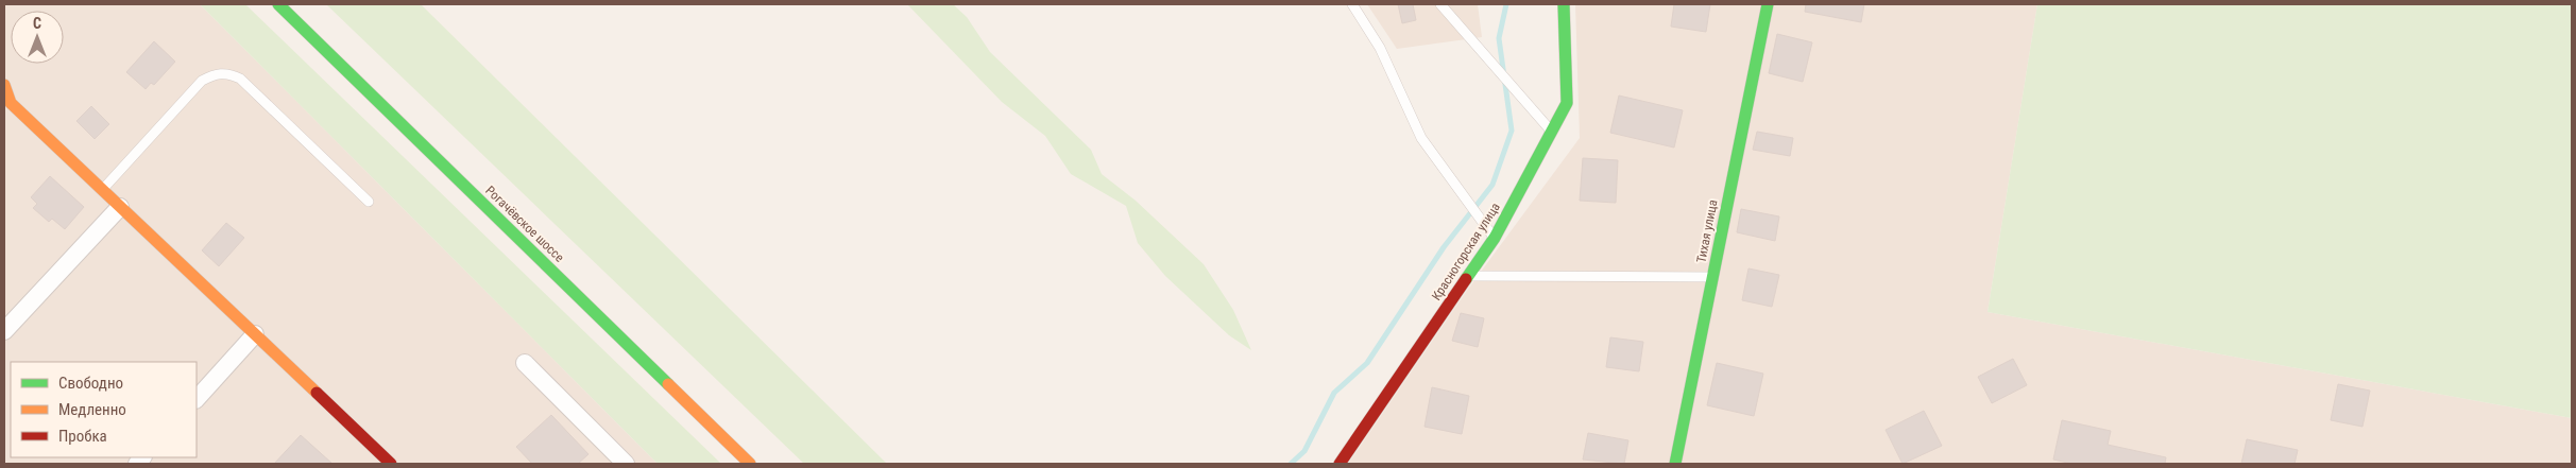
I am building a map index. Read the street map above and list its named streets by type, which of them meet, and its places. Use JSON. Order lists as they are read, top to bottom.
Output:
{
  "streets": {
    "street": ["Рогачёвское шоссе", "Тихая улица", "Красногорская улица"]
  },
  "legend": ["Свободно", "Медленно", "Пробка"],
  "north": "top"
}
